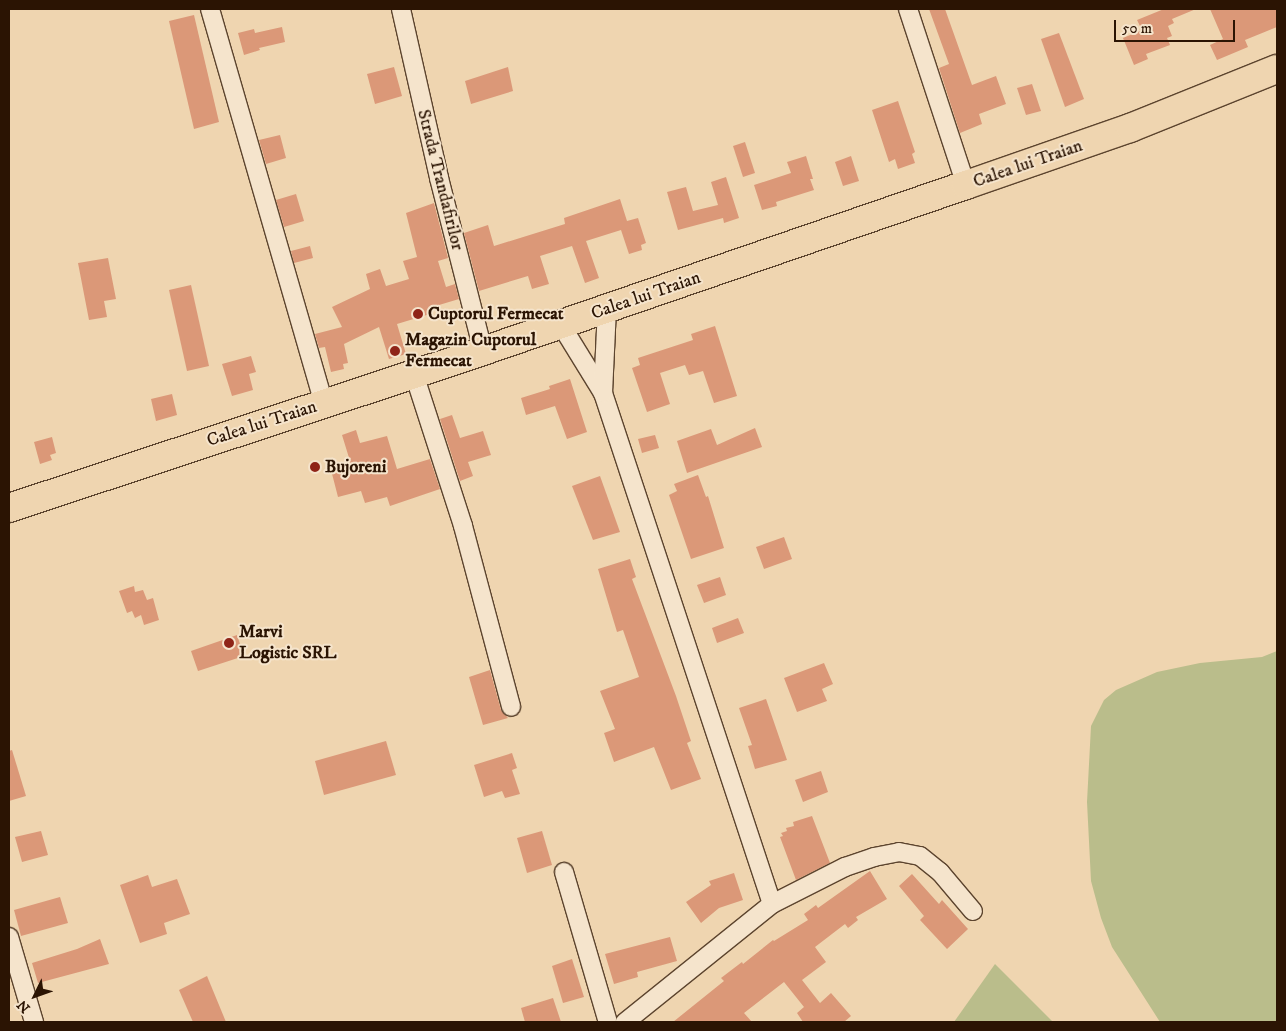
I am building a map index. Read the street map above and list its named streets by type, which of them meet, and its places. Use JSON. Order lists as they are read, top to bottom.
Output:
{
  "streets": {
    "highway": ["Calea lui Traian"],
    "street": ["Strada Trandafirilor"]
  },
  "crossings": [
    ["Calea lui Traian", "Strada Trandafirilor"]
  ],
  "places": [
    "Cuptorul Fermecat",
    "Magazin Cuptorul Fermecat",
    "Bujoreni",
    "Marvi Logistic SRL"
  ],
  "scale_bar": "50 m",
  "north": "bottom left"
}
